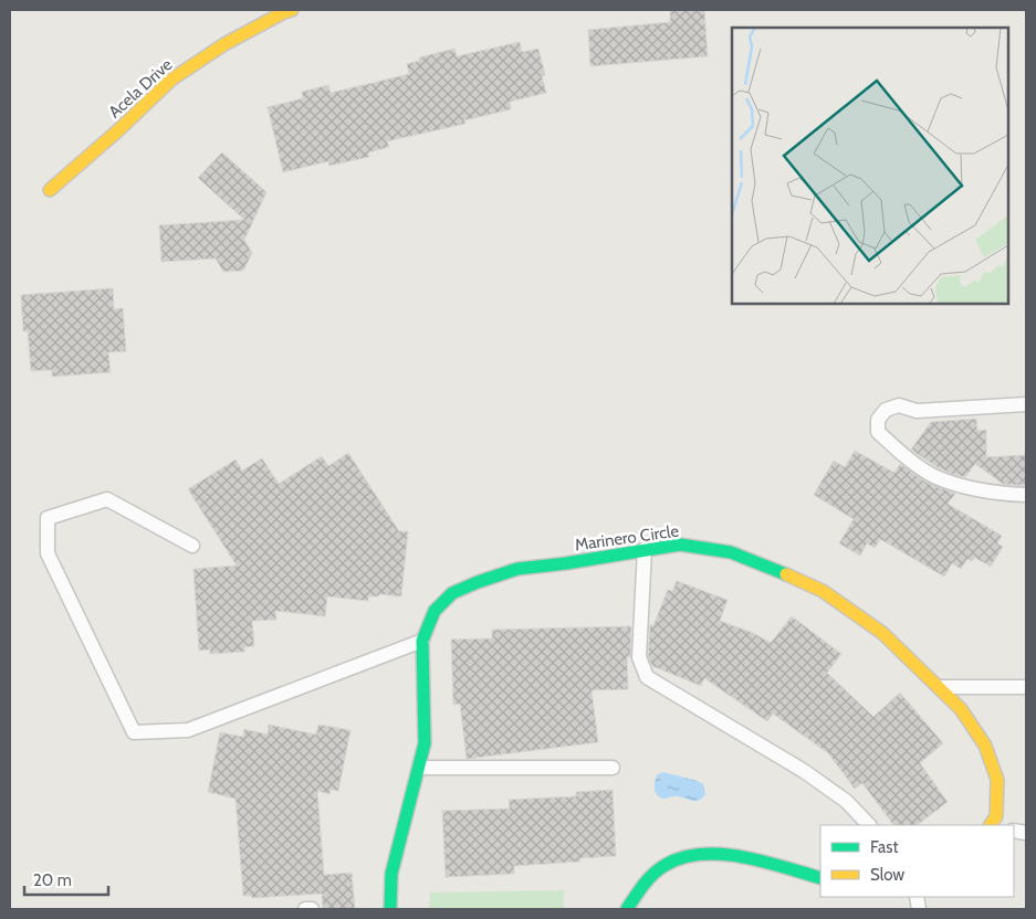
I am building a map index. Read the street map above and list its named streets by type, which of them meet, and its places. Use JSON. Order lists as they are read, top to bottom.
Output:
{
  "streets": {
    "street": ["Acela Drive", "Marinero Circle"]
  },
  "legend": ["Fast", "Slow"],
  "scale_bar": "20 m"
}
